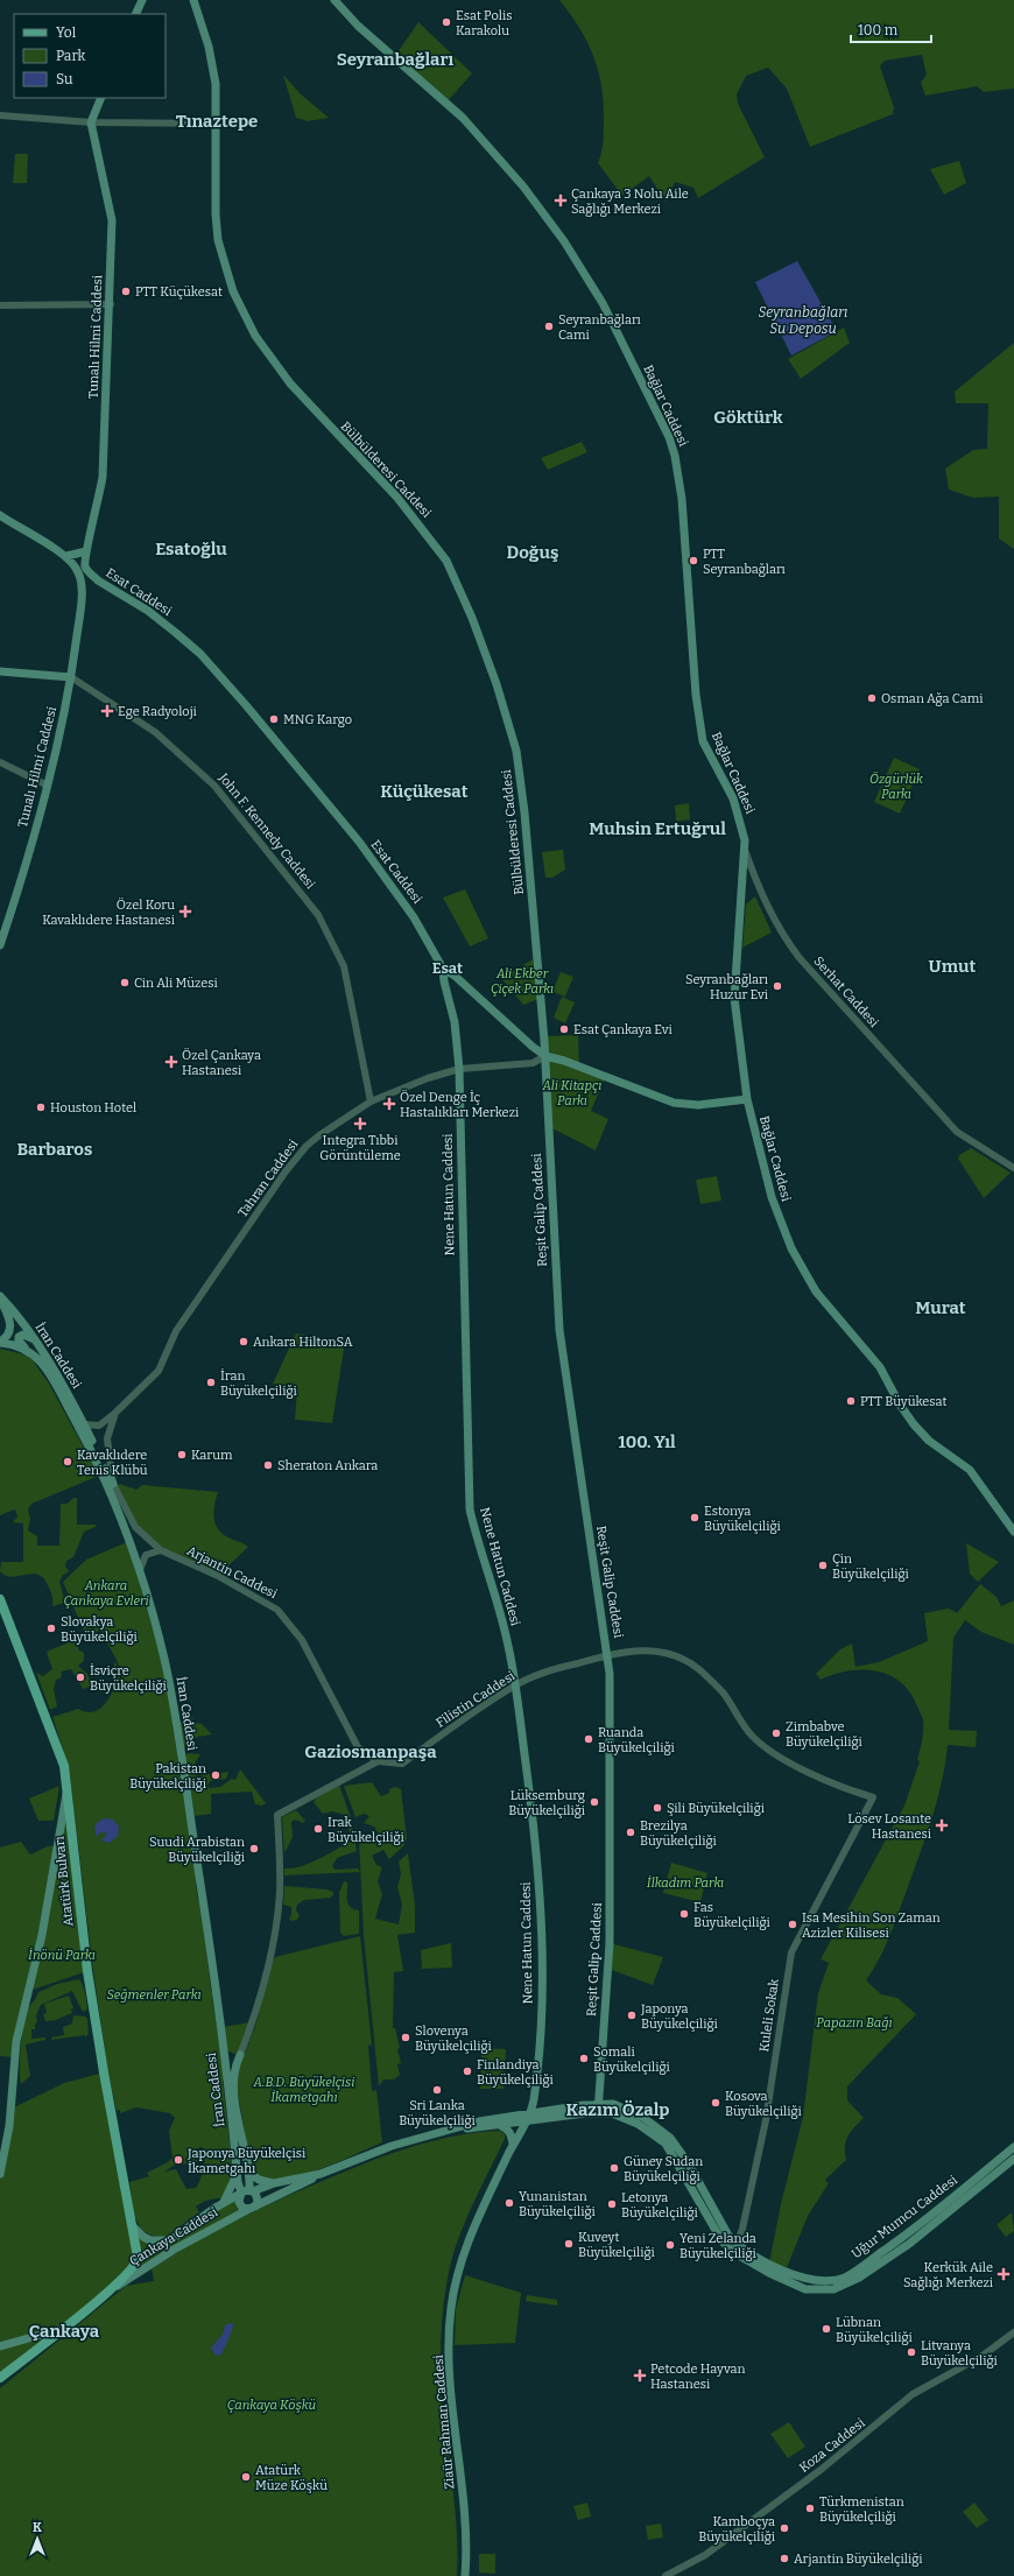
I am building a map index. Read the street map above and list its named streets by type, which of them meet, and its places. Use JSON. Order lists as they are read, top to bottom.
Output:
{
  "streets": {
    "main road": [
      "Tunalı Hilmi Caddesi",
      "Bağlar Caddesi",
      "Bülbülderesi Caddesi",
      "Esat Caddesi",
      "John F. Kennedy Caddesi",
      "Nene Hatun Caddesi",
      "Reşit Galip Caddesi",
      "İran Caddesi",
      "Atatürk Bulvarı",
      "Uğur Mumcu Caddesi",
      "Çankaya Caddesi",
      "Ziaür Rahman Caddesi"
    ],
    "street": [
      "Serhat Caddesi",
      "Tahran Caddesi",
      "Arjantin Caddesi",
      "Filistin Caddesi",
      "Kuleli Sokak",
      "Koza Caddesi"
    ]
  },
  "crossings": [
    ["Tunalı Hilmi Caddesi", "Esat Caddesi"],
    ["Tunalı Hilmi Caddesi", "John F. Kennedy Caddesi"],
    ["Bağlar Caddesi", "Esat Caddesi"],
    ["Bağlar Caddesi", "Serhat Caddesi"],
    ["Bülbülderesi Caddesi", "Esat Caddesi"],
    ["Bülbülderesi Caddesi", "Tahran Caddesi"],
    ["Bülbülderesi Caddesi", "Reşit Galip Caddesi"],
    ["Esat Caddesi", "Tahran Caddesi"],
    ["Esat Caddesi", "Nene Hatun Caddesi"],
    ["Esat Caddesi", "Reşit Galip Caddesi"],
    ["John F. Kennedy Caddesi", "Tahran Caddesi"],
    ["Tahran Caddesi", "Nene Hatun Caddesi"],
    ["Tahran Caddesi", "Reşit Galip Caddesi"],
    ["Tahran Caddesi", "İran Caddesi"],
    ["Tahran Caddesi", "Arjantin Caddesi"],
    ["Nene Hatun Caddesi", "Filistin Caddesi"],
    ["Nene Hatun Caddesi", "Çankaya Caddesi"],
    ["Nene Hatun Caddesi", "Ziaür Rahman Caddesi"],
    ["Reşit Galip Caddesi", "Filistin Caddesi"],
    ["Reşit Galip Caddesi", "Uğur Mumcu Caddesi"],
    ["Reşit Galip Caddesi", "Çankaya Caddesi"],
    ["İran Caddesi", "Arjantin Caddesi"],
    ["İran Caddesi", "Çankaya Caddesi"],
    ["Arjantin Caddesi", "Filistin Caddesi"],
    ["Filistin Caddesi", "Kuleli Sokak"],
    ["Atatürk Bulvarı", "Çankaya Caddesi"],
    ["Kuleli Sokak", "Uğur Mumcu Caddesi"],
    ["Uğur Mumcu Caddesi", "Çankaya Caddesi"],
    ["Çankaya Caddesi", "Ziaür Rahman Caddesi"]
  ],
  "districts": [
    "Seyranbağları",
    "Tınaztepe",
    "Göktürk",
    "Esatoğlu",
    "Doğuş",
    "Küçükesat",
    "Muhsin Ertuğrul",
    "Umut",
    "Esat",
    "Barbaros",
    "Murat",
    "100. Yıl",
    "Gaziosmanpaşa",
    "Kazım Özalp",
    "Çankaya"
  ],
  "water": ["Seyranbağları Su Deposu"],
  "parks": [
    "Özgürlük Parkı",
    "Ali Ekber Çiçek Parkı",
    "Ali Kitapçı Parkı",
    "Ankara Çankaya Evleri",
    "İlkadım Parkı",
    "İnönü Parkı",
    "Seğmenler Parkı",
    "Papazın Bağı",
    "A.B.D. Büyükelçisi İkametgahı",
    "Çankaya Köşkü"
  ],
  "places": {
    "other": [
      "Esat Polis Karakolu",
      "PTT Küçükesat",
      "Seyranbağları Cami",
      "PTT Seyranbağları",
      "Osman Ağa Cami",
      "MNG Kargo",
      "Cin Ali Müzesi",
      "Seyranbağları Huzur Evi",
      "Esat Çankaya Evi",
      "Houston Hotel",
      "Ankara HiltonSA",
      "İran Büyükelçiliği",
      "PTT Büyükesat",
      "Karum",
      "Kavaklıdere Tenis Klübü",
      "Sheraton Ankara",
      "Estonya Büyükelçiliği",
      "Çin Büyükelçiliği",
      "Slovakya Büyükelçiliği",
      "İsviçre Büyükelçiliği",
      "Zimbabve Büyükelçiliği",
      "Ruanda Büyükelçiliği",
      "Pakistan Büyükelçiliği",
      "Lüksemburg Büyükelçiliği",
      "Şili Büyükelçiliği",
      "Irak Büyükelçiliği",
      "Brezilya Büyükelçiliği",
      "Suudi Arabistan Büyükelçiliği",
      "Fas Büyükelçiliği",
      "Isa Mesihin Son Zaman Azizler Kilisesi",
      "Japonya Büyükelçiliği",
      "Slovenya Büyükelçiliği",
      "Somali Büyükelçiliği",
      "Finlandiya Büyükelçiliği",
      "Sri Lanka Büyükelçiliği",
      "Kosova Büyükelçiliği",
      "Japonya Büyükelçisi İkametgahı",
      "Güney Sudan Büyükelçiliği",
      "Yunanistan Büyükelçiliği",
      "Letonya Büyükelçiliği",
      "Kuveyt Büyükelçiliği",
      "Yeni Zelanda Büyükelçiliği",
      "Lübnan Büyükelçiliği",
      "Litvanya Büyükelçiliği",
      "Atatürk Müze Köşkü",
      "Türkmenistan Büyükelçiliği",
      "Kamboçya Büyükelçiliği",
      "Arjantin Büyükelçiliği"
    ],
    "health": [
      "Çankaya 3 Nolu Aile Sağlığı Merkezi",
      "Ege Radyoloji",
      "Özel Koru Kavaklıdere Hastanesi",
      "Özel Çankaya Hastanesi",
      "Özel Denge İç Hastalıkları Merkezi",
      "Integra Tıbbi Görüntüleme",
      "Lösev Losante Hastanesi",
      "Kerkük Aile Sağlığı Merkezi",
      "Petcode Hayvan Hastanesi"
    ]
  },
  "legend": ["Yol", "Park", "Su"],
  "scale_bar": "100 m",
  "north": "top"
}
